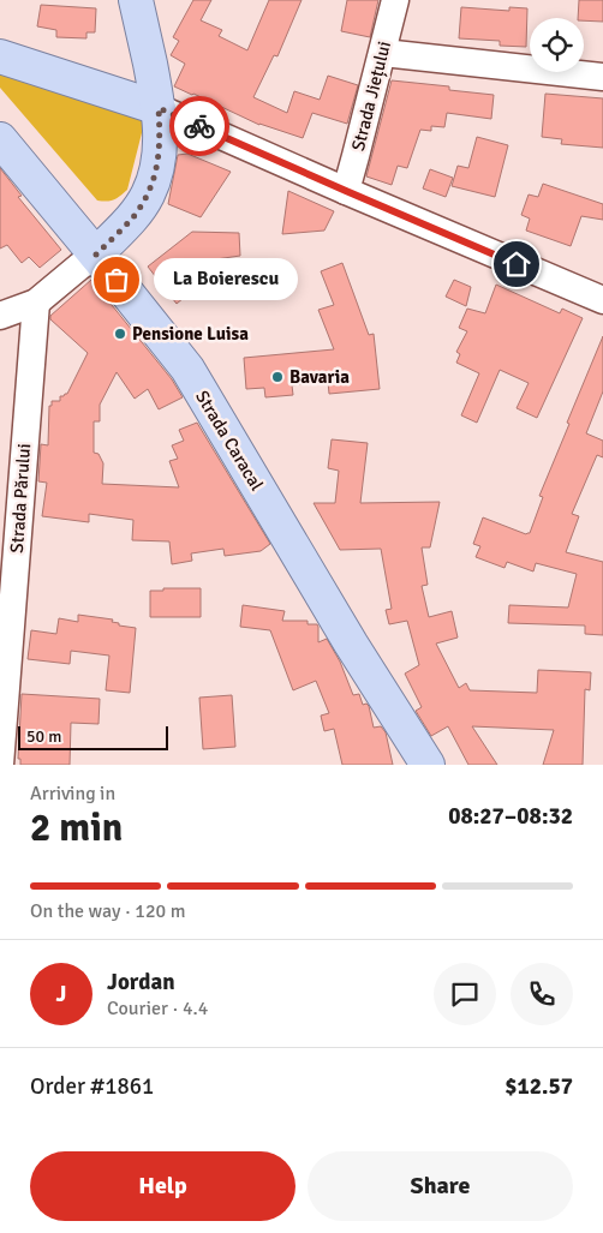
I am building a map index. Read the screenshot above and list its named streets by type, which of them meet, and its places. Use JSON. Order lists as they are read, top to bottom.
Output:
{
  "streets": {
    "main road": ["Strada Caracal"],
    "street": ["Strada Jiețului", "Strada Părului"]
  },
  "places": ["La Boierescu", "Pensione Luisa", "Bavaria"],
  "scale_bar": "50 m",
  "page": {
    "bubble": "La Boierescu",
    "scale": "50 m",
    "heading": ["2 min", "Arriving in", "08:27–08:32"],
    "panel": [
      "Jordan",
      "Courier · 4.4",
      "Order #1861",
      "$12.57"
    ],
    "bar": "On the way · 120 m",
    "round": "J",
    "buttons": ["Help", "Share"]
  }
}
